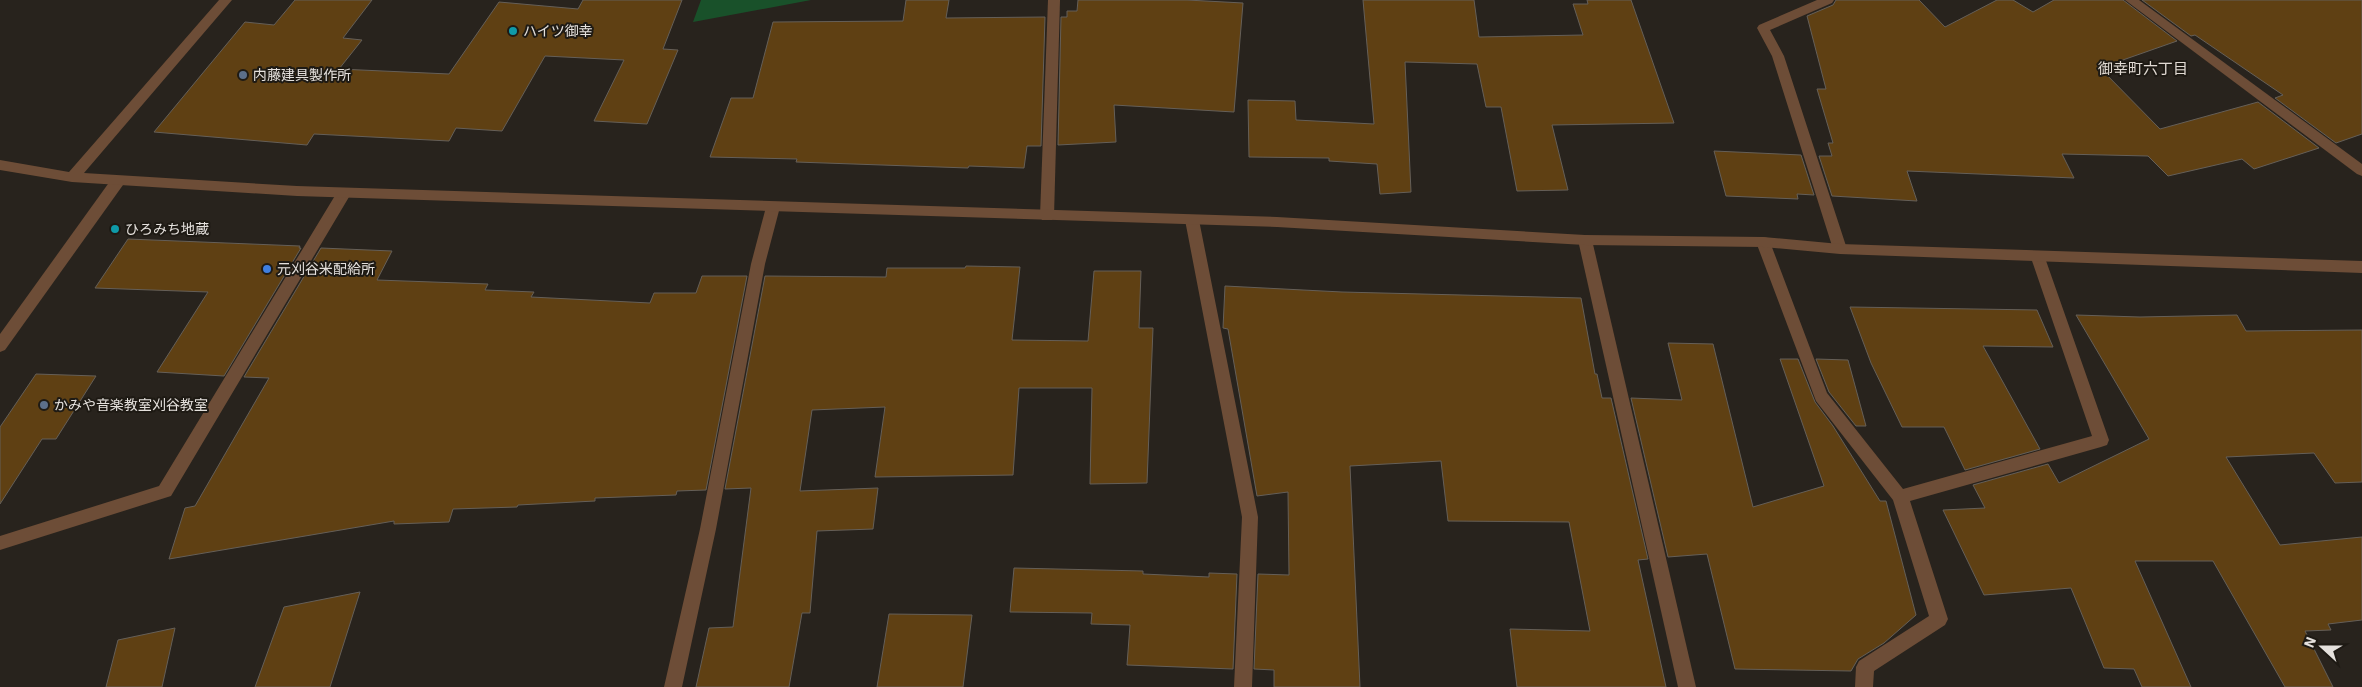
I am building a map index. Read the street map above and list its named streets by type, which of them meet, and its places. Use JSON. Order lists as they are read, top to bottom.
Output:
{
  "districts": ["御幸町六丁目"],
  "places": [
    "ハイツ御幸",
    "内藤建具製作所",
    "ひろみち地蔵",
    "元刈谷米配給所",
    "かみや音楽教室刈谷教室"
  ],
  "north": "left"
}
